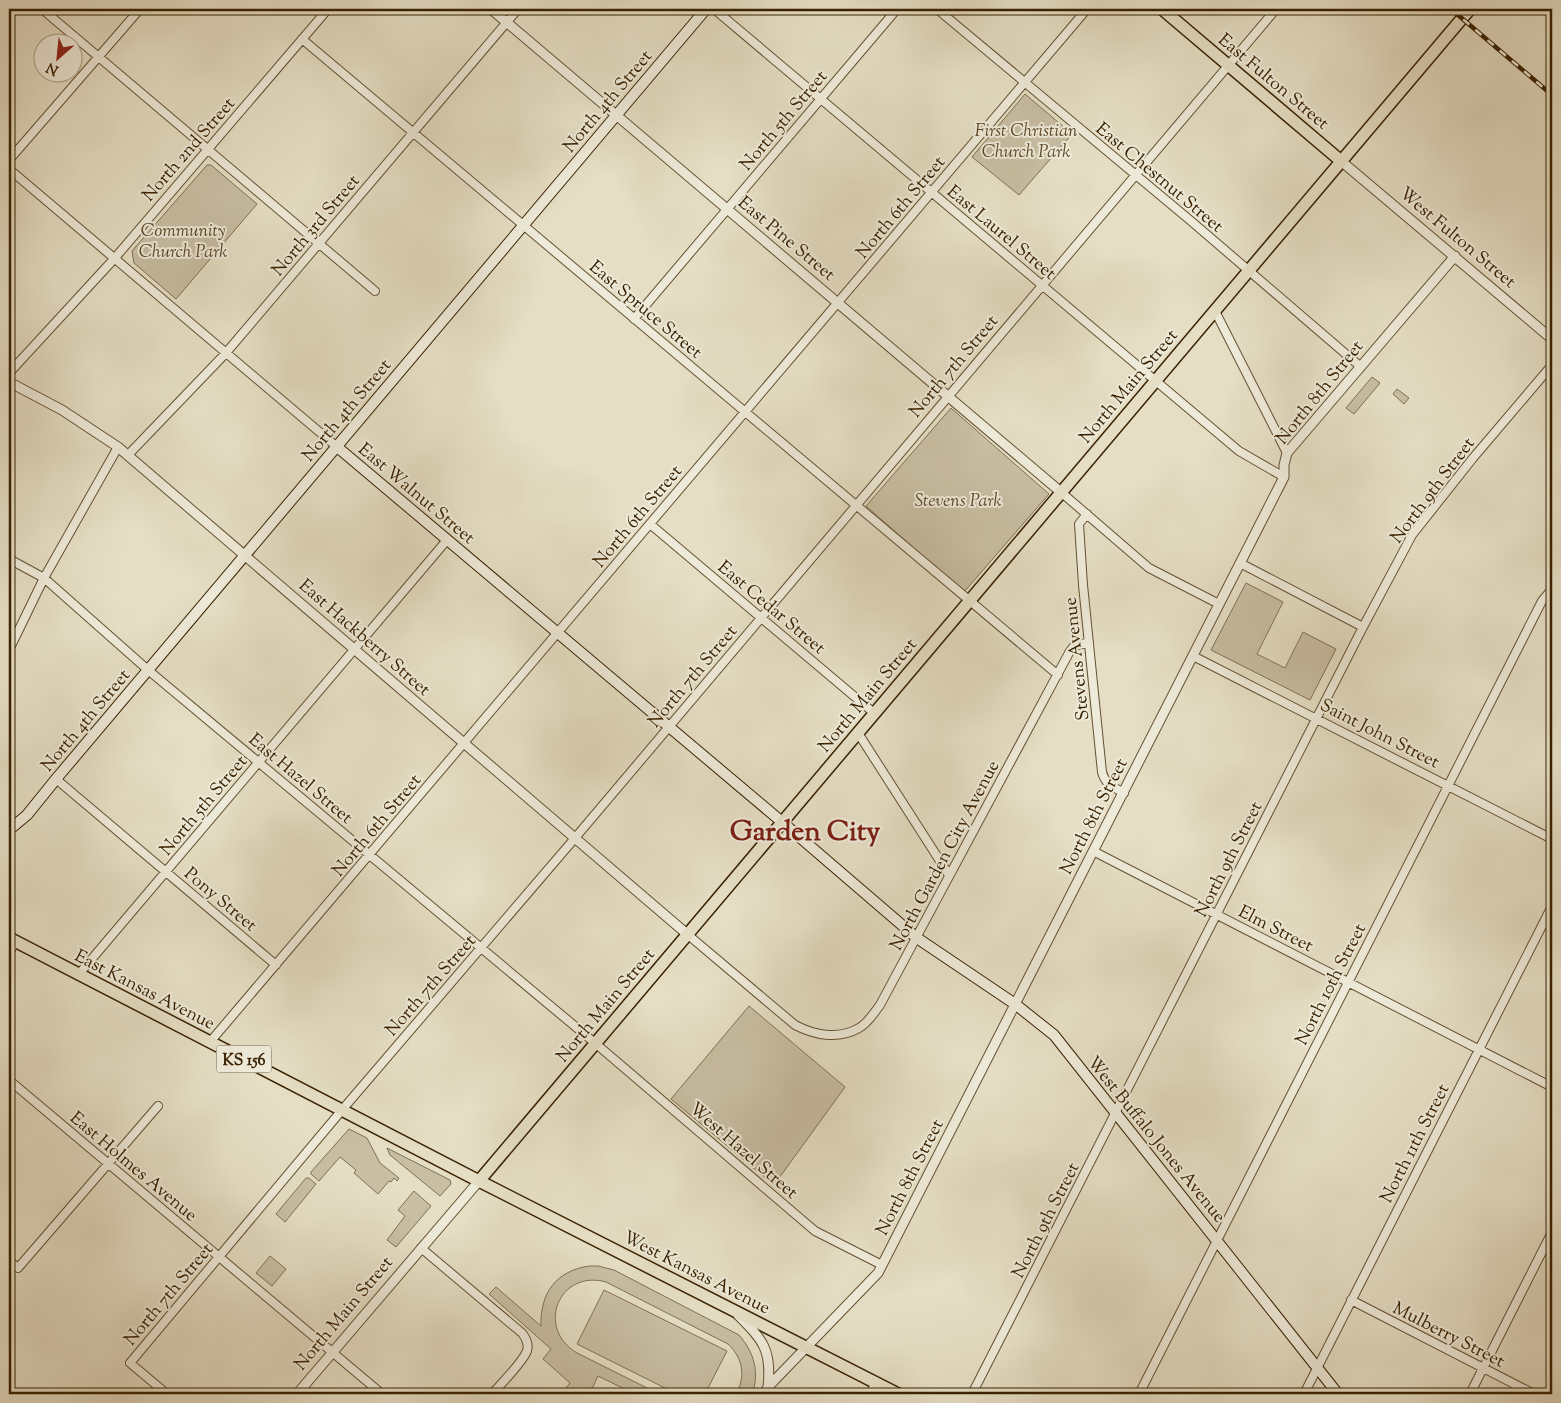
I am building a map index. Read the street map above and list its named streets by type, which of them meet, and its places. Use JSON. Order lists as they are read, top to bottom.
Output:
{
  "streets": {
    "main road": [
      "East Fulton Street",
      "North 4th Street",
      "North Main Street",
      "East Walnut Street",
      "East Kansas Avenue",
      "KS 156",
      "West Buffalo Jones Avenue",
      "West Kansas Avenue"
    ],
    "street": [
      "North 5th Street",
      "North 2nd Street",
      "East Chestnut Street",
      "North 6th Street",
      "North 3rd Street",
      "East Laurel Street",
      "West Fulton Street",
      "East Pine Street",
      "East Spruce Street",
      "North 7th Street",
      "North 8th Street",
      "North 9th Street",
      "East Cedar Street",
      "East Hackberry Street",
      "Stevens Avenue",
      "Saint John Street",
      "East Hazel Street",
      "North Garden City Avenue",
      "Pony Street",
      "Elm Street",
      "North 10th Street",
      "North 11th Street",
      "West Hazel Street",
      "East Holmes Avenue",
      "Mulberry Street"
    ]
  },
  "crossings": [
    ["East Fulton Street", "West Fulton Street"],
    ["East Fulton Street", "North 7th Street"],
    ["East Fulton Street", "North Main Street"],
    ["North 4th Street", "East Pine Street"],
    ["North 4th Street", "East Spruce Street"],
    ["North 4th Street", "East Walnut Street"],
    ["North 4th Street", "East Hackberry Street"],
    ["North 4th Street", "East Hazel Street"],
    ["North 4th Street", "Pony Street"],
    ["North 5th Street", "East Laurel Street"],
    ["North 5th Street", "East Pine Street"],
    ["North 5th Street", "East Spruce Street"],
    ["North 5th Street", "East Walnut Street"],
    ["North 5th Street", "East Hackberry Street"],
    ["North 5th Street", "East Hazel Street"],
    ["North 5th Street", "Pony Street"],
    ["North 5th Street", "East Kansas Avenue"],
    ["North 2nd Street", "East Spruce Street"],
    ["North 2nd Street", "East Walnut Street"],
    ["East Chestnut Street", "North 6th Street"],
    ["East Chestnut Street", "North 7th Street"],
    ["East Chestnut Street", "North Main Street"],
    ["East Chestnut Street", "North 8th Street"],
    ["North 6th Street", "East Laurel Street"],
    ["North 6th Street", "East Pine Street"],
    ["North 6th Street", "East Spruce Street"],
    ["North 6th Street", "East Walnut Street"],
    ["North 6th Street", "East Cedar Street"],
    ["North 6th Street", "East Hackberry Street"],
    ["North 6th Street", "East Hazel Street"],
    ["North 6th Street", "Pony Street"],
    ["North 6th Street", "East Kansas Avenue"],
    ["North 3rd Street", "East Pine Street"],
    ["North 3rd Street", "East Spruce Street"],
    ["North 3rd Street", "East Walnut Street"],
    ["North 3rd Street", "East Hackberry Street"],
    ["East Laurel Street", "North 7th Street"],
    ["East Laurel Street", "North Main Street"],
    ["East Laurel Street", "North 8th Street"],
    ["West Fulton Street", "North Main Street"],
    ["West Fulton Street", "North 8th Street"],
    ["East Pine Street", "North 7th Street"],
    ["East Pine Street", "North Main Street"],
    ["East Spruce Street", "North 7th Street"],
    ["East Spruce Street", "North Main Street"],
    ["East Spruce Street", "North Garden City Avenue"],
    ["North 7th Street", "East Walnut Street"],
    ["North 7th Street", "East Cedar Street"],
    ["North 7th Street", "East Hackberry Street"],
    ["North 7th Street", "East Hazel Street"],
    ["North 7th Street", "East Kansas Avenue"],
    ["North 7th Street", "East Holmes Avenue"],
    ["North Main Street", "East Walnut Street"],
    ["North Main Street", "East Cedar Street"],
    ["North Main Street", "East Hackberry Street"],
    ["North Main Street", "East Hazel Street"],
    ["North Main Street", "North Garden City Avenue"],
    ["North Main Street", "East Kansas Avenue"],
    ["North Main Street", "West Hazel Street"],
    ["North Main Street", "East Holmes Avenue"],
    ["North Main Street", "West Kansas Avenue"],
    ["North 8th Street", "Stevens Avenue"],
    ["North 8th Street", "Saint John Street"],
    ["North 8th Street", "Elm Street"],
    ["North 8th Street", "West Buffalo Jones Avenue"],
    ["North 8th Street", "West Hazel Street"],
    ["North 8th Street", "West Kansas Avenue"],
    ["North 9th Street", "Saint John Street"],
    ["North 9th Street", "Elm Street"],
    ["North 9th Street", "West Buffalo Jones Avenue"],
    ["East Walnut Street", "North Garden City Avenue"],
    ["East Walnut Street", "West Buffalo Jones Avenue"],
    ["East Hackberry Street", "North Garden City Avenue"],
    ["Stevens Avenue", "North Garden City Avenue"],
    ["Saint John Street", "North 10th Street"],
    ["East Hazel Street", "West Hazel Street"],
    ["North Garden City Avenue", "West Buffalo Jones Avenue"],
    ["Elm Street", "North 10th Street"],
    ["Elm Street", "North 11th Street"],
    ["North 10th Street", "West Buffalo Jones Avenue"],
    ["East Kansas Avenue", "West Kansas Avenue"],
    ["West Buffalo Jones Avenue", "North 11th Street"],
    ["North 11th Street", "Mulberry Street"]
  ],
  "districts": ["Garden City"],
  "parks": ["First Christian Church Park", "Community Church Park", "Stevens Park"],
  "north": "bottom left"
}
